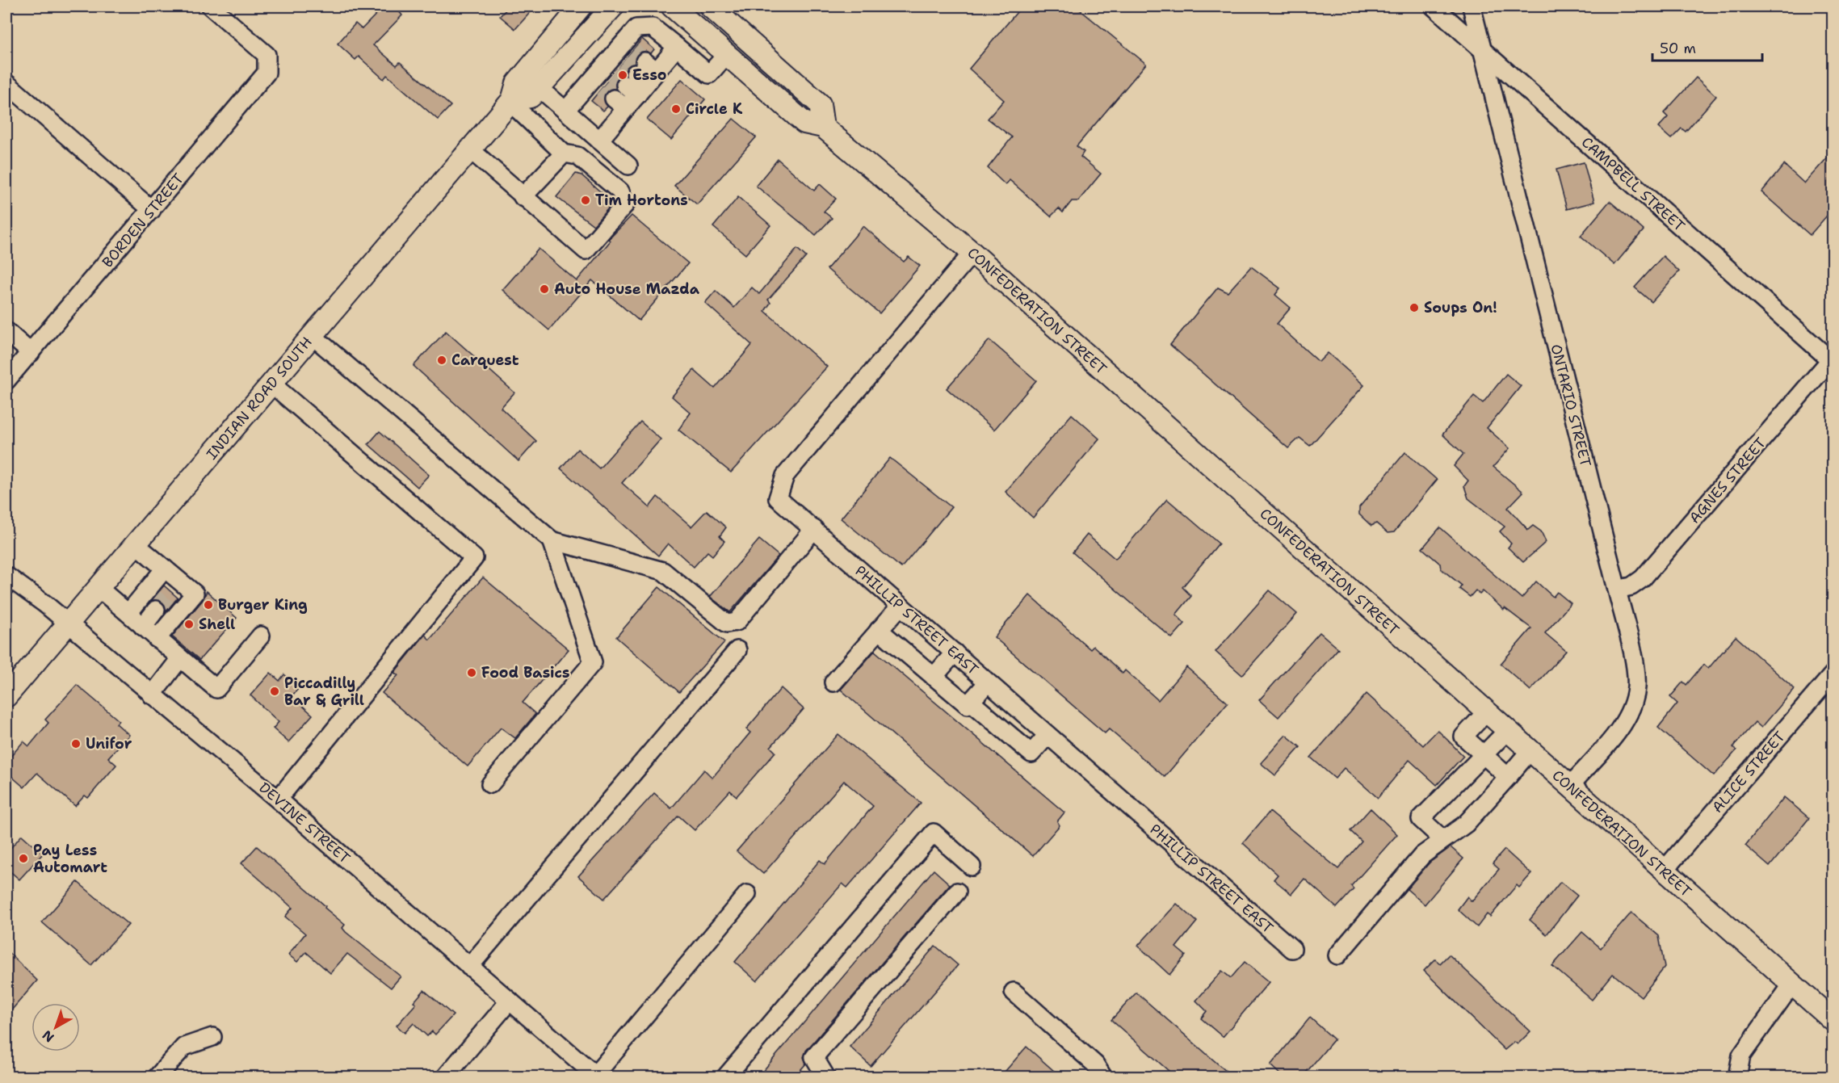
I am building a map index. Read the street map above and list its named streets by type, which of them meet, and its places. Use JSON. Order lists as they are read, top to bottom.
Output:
{
  "streets": {
    "main road": ["CONFEDERATION STREET", "INDIAN ROAD SOUTH"],
    "street": [
      "CAMPBELL STREET",
      "BORDEN STREET",
      "ONTARIO STREET",
      "AGNES STREET",
      "PHILLIP STREET EAST",
      "ALICE STREET",
      "DEVINE STREET"
    ]
  },
  "crossings": [
    ["CAMPBELL STREET", "ONTARIO STREET"],
    ["CAMPBELL STREET", "AGNES STREET"],
    ["CONFEDERATION STREET", "ONTARIO STREET"],
    ["CONFEDERATION STREET", "PHILLIP STREET EAST"],
    ["CONFEDERATION STREET", "ALICE STREET"],
    ["INDIAN ROAD SOUTH", "DEVINE STREET"],
    ["ONTARIO STREET", "AGNES STREET"]
  ],
  "places": [
    "Esso",
    "Circle K",
    "Tim Hortons",
    "Auto House Mazda",
    "Soups On!",
    "Carquest",
    "Burger King",
    "Shell",
    "Food Basics",
    "Piccadilly Bar & Grill",
    "Unifor",
    "Pay Less Automart"
  ],
  "scale_bar": "50 m",
  "north": "bottom left"
}
